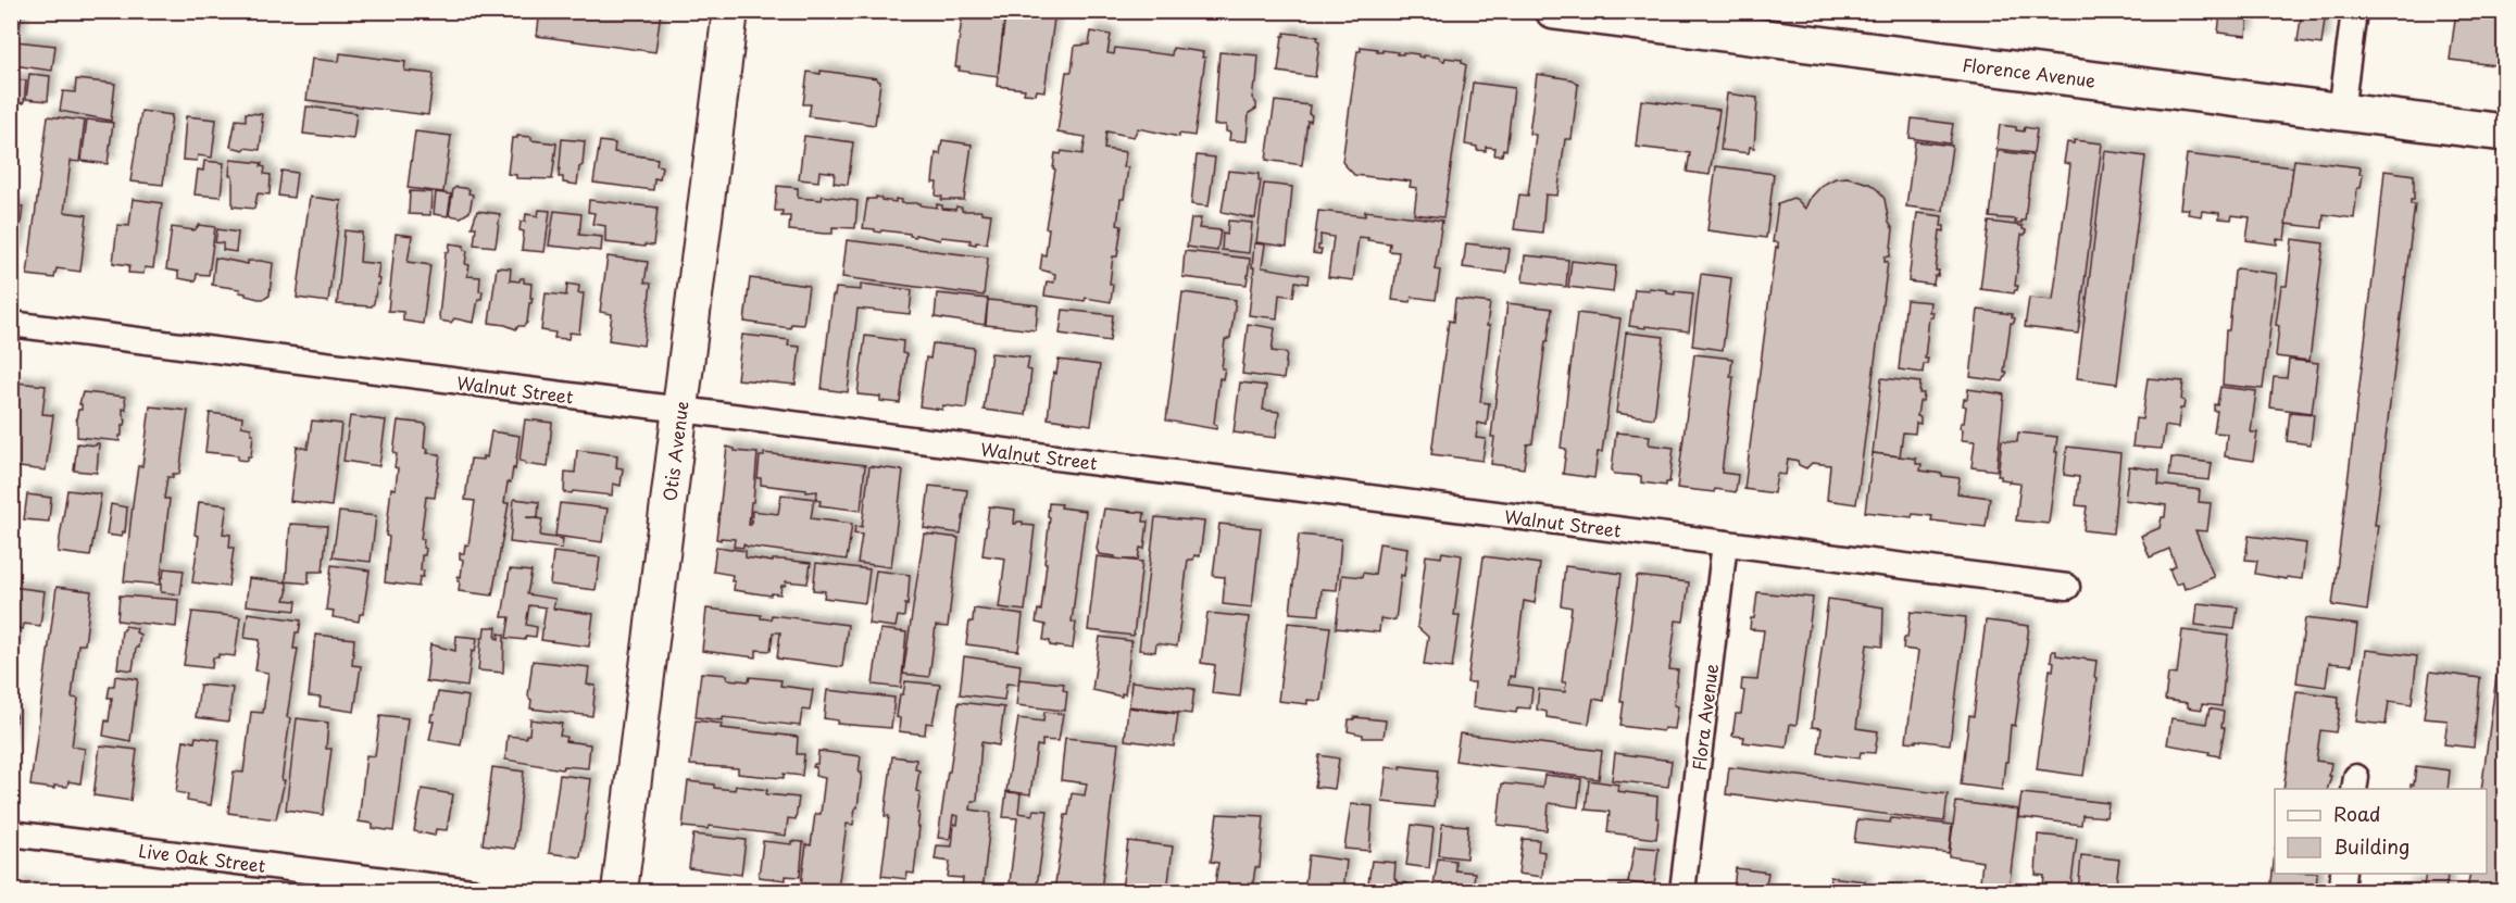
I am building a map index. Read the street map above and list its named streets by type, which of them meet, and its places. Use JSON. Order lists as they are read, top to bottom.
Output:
{
  "streets": {
    "main road": ["Florence Avenue"],
    "street": [
      "Walnut Street",
      "Otis Avenue",
      "Flora Avenue",
      "Live Oak Street"
    ]
  },
  "crossings": [
    ["Walnut Street", "Otis Avenue"],
    ["Walnut Street", "Flora Avenue"]
  ],
  "legend": ["Road", "Building"]
}
